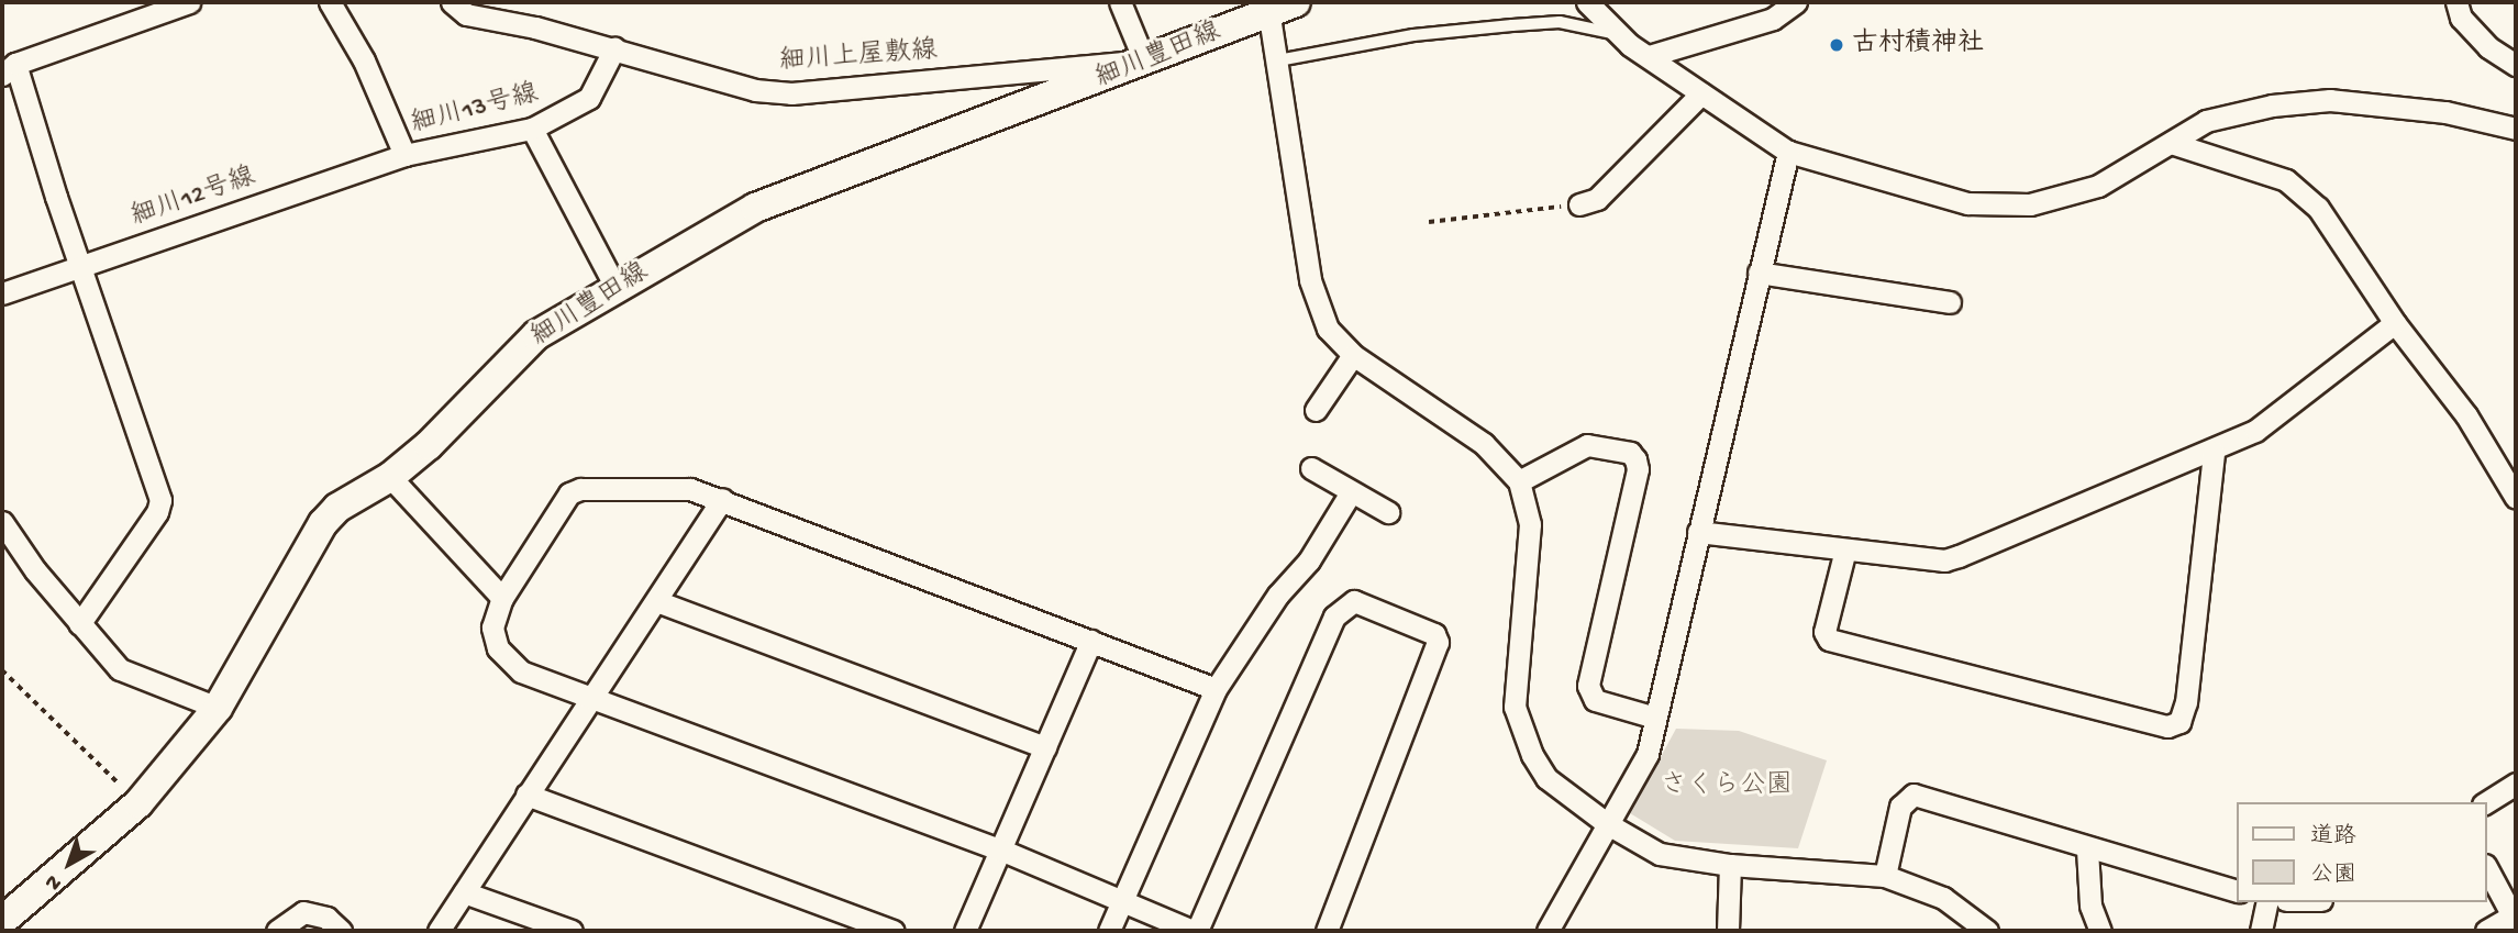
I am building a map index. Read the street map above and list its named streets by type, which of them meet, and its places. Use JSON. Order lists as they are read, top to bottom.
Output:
{
  "streets": {
    "main road": ["細川豊田線"],
    "street": ["細川上屋敷線", "細川13号線", "細川12号線"]
  },
  "crossings": [
    ["細川豊田線", "細川上屋敷線"],
    ["細川上屋敷線", "細川13号線"],
    ["細川13号線", "細川12号線"]
  ],
  "parks": ["さくら公園"],
  "places": ["古村積神社"],
  "legend": ["道路", "公園"],
  "north": "bottom left"
}
